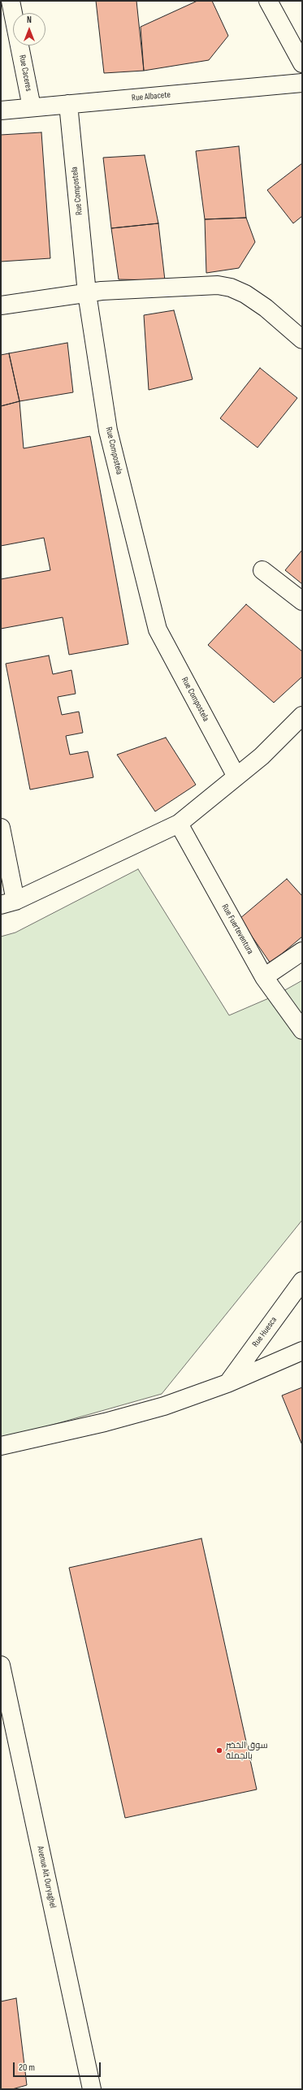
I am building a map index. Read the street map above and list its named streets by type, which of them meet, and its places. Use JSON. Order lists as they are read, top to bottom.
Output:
{
  "streets": {
    "street": [
      "Rue Caceres",
      "Rue Albacete",
      "Rue Compostela",
      "Rue Fuerteventura",
      "Rue Huesca",
      "Avenue Ait Ouryaghel"
    ]
  },
  "crossings": [
    ["Rue Caceres", "Rue Albacete"],
    ["Rue Albacete", "Rue Compostela"]
  ],
  "places": ["سوق الخضر بالجملة"],
  "scale_bar": "20 m",
  "north": "top"
}
